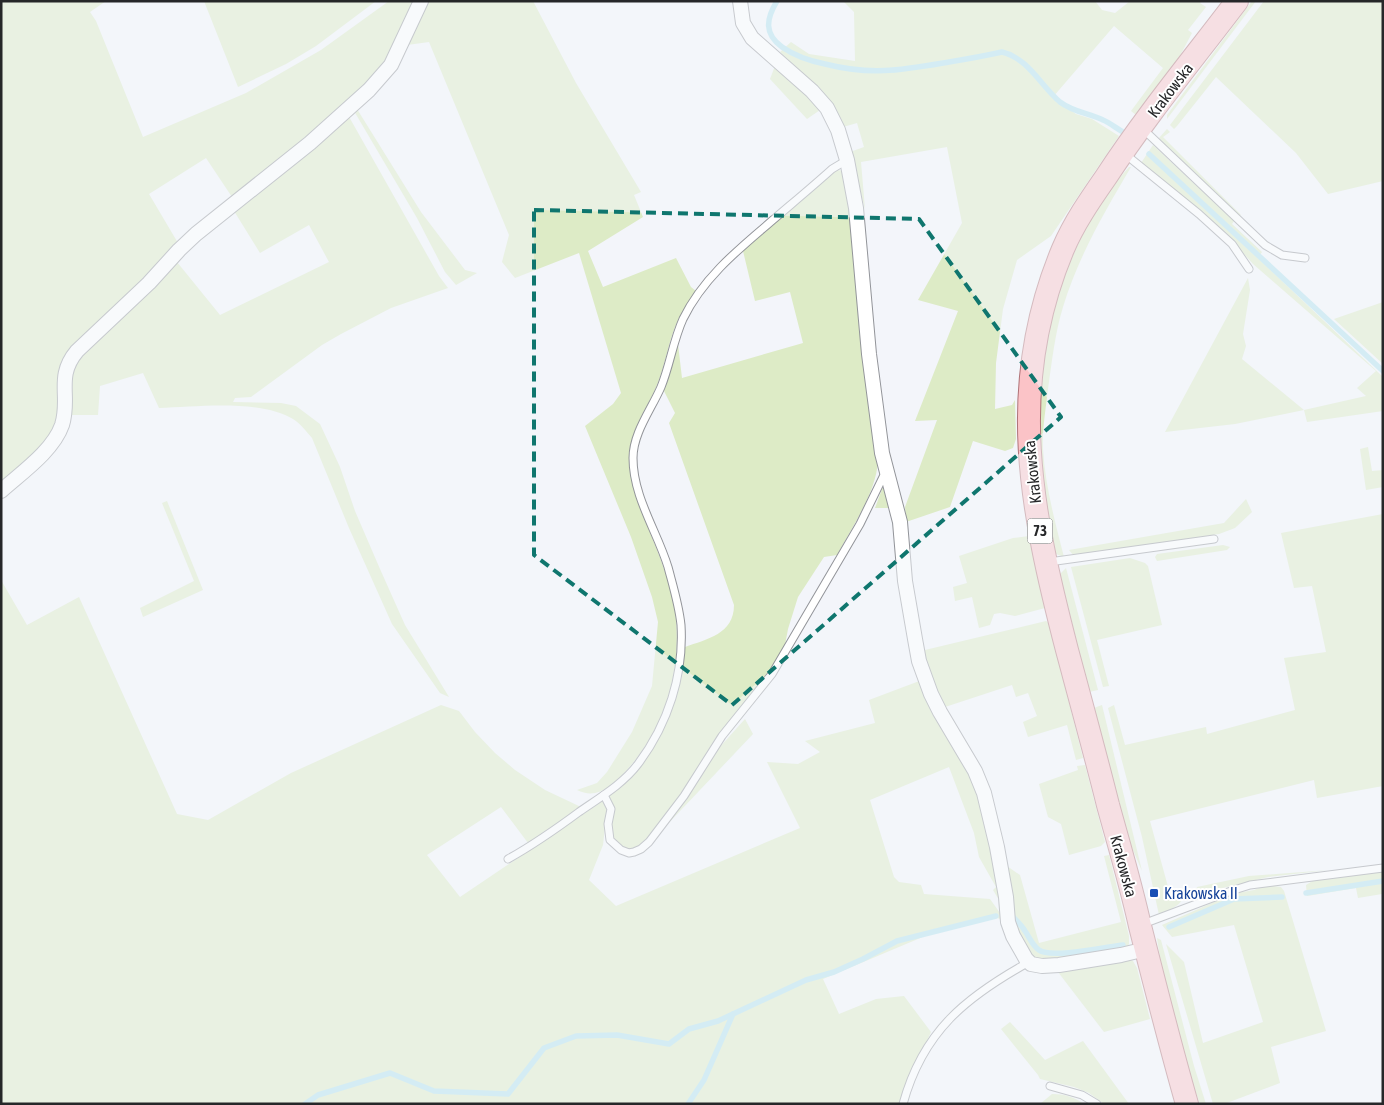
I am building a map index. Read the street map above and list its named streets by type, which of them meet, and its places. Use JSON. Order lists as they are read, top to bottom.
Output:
{
  "streets": {
    "main road": ["Krakowska", "73"]
  },
  "places": {
    "transit": ["Krakowska II"]
  }
}
